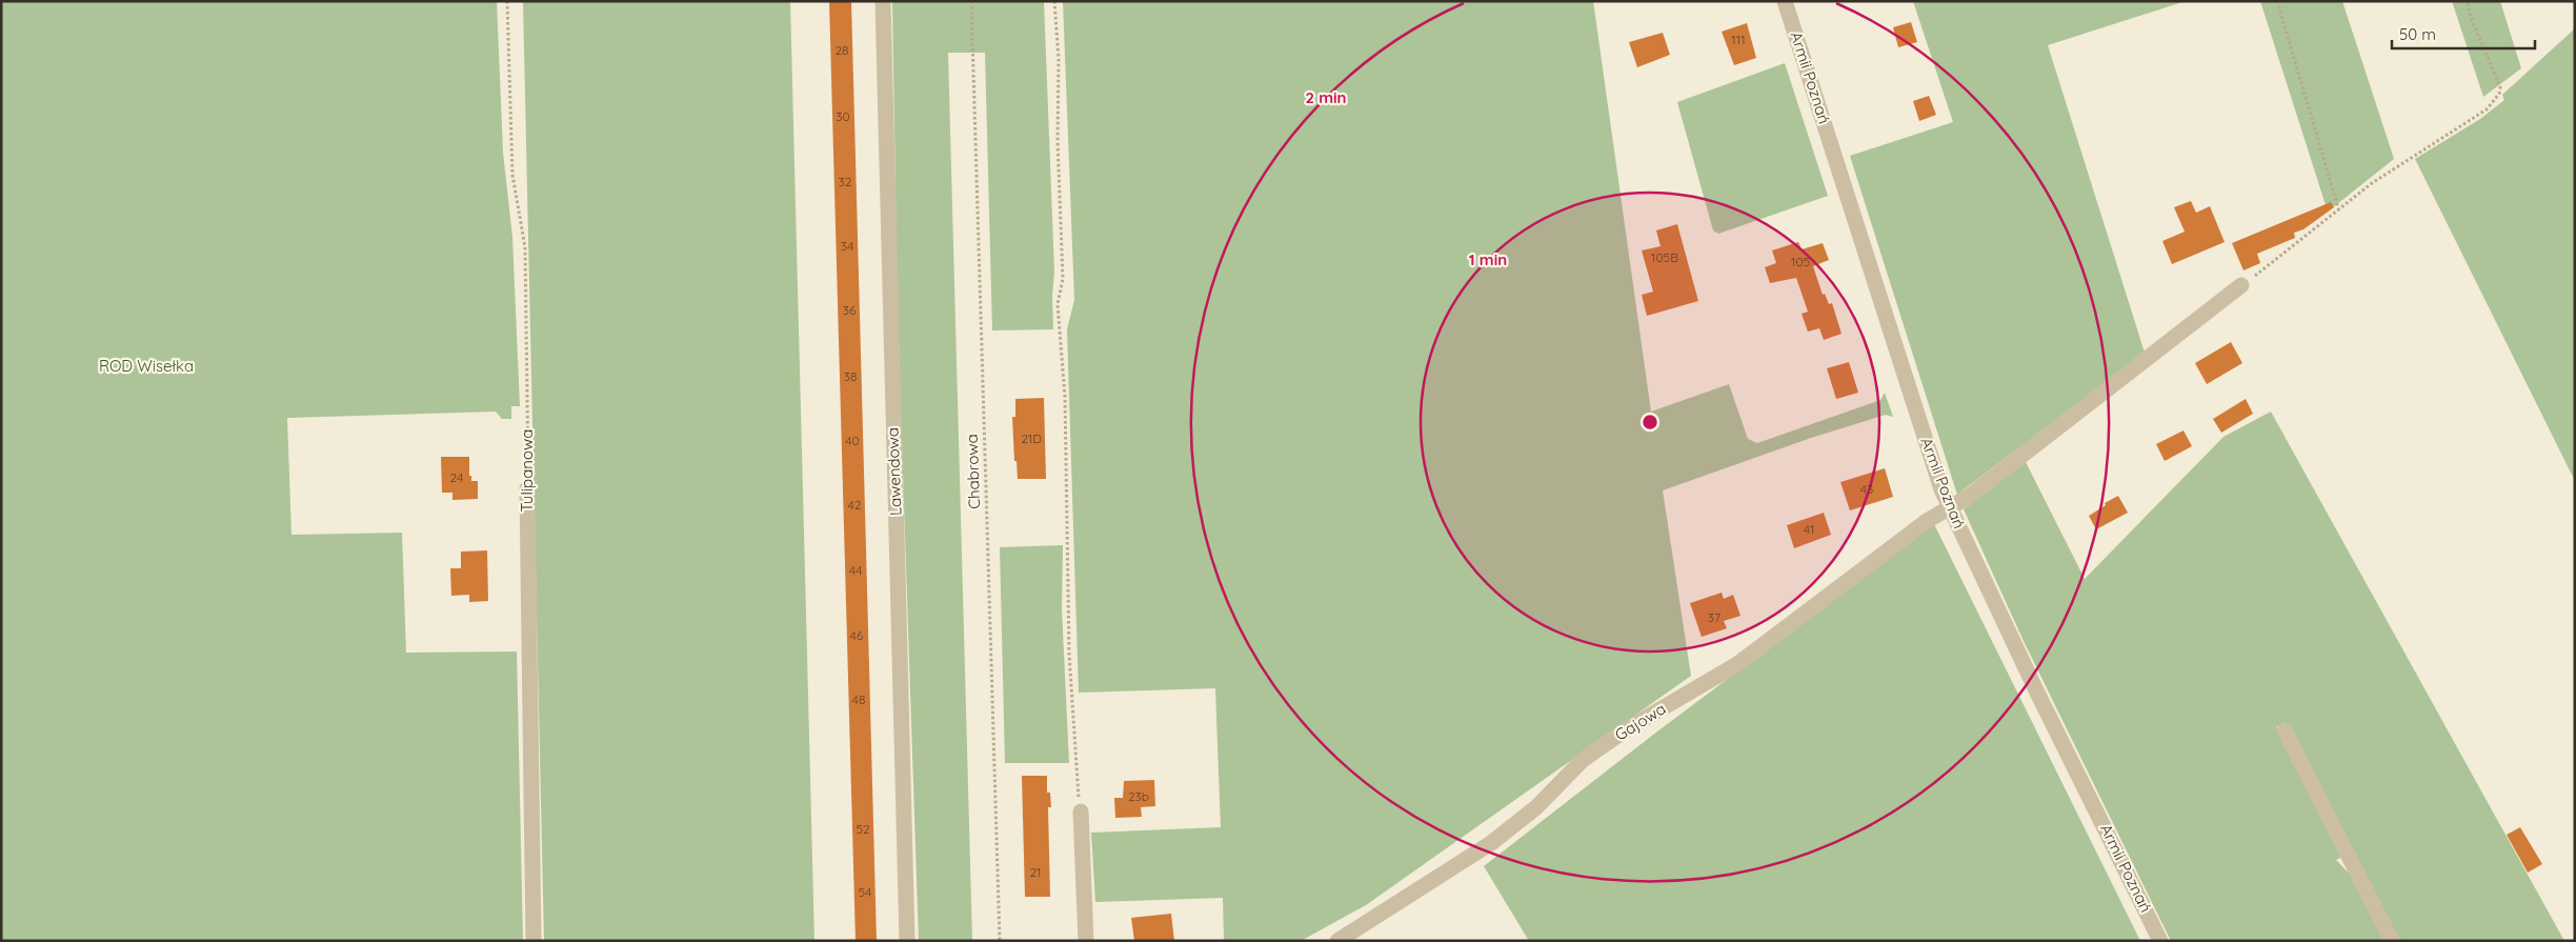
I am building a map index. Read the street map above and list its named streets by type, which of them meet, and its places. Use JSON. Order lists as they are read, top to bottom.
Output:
{
  "streets": {
    "street": [
      "Armii Poznań",
      "Tulipanowa",
      "Lawendowa",
      "Gajowa"
    ],
    "path": ["Chabrowa"]
  },
  "crossings": [
    ["Armii Poznań", "Gajowa"]
  ],
  "parks": ["ROD Wisełka"],
  "house_numbers": [
    "111",
    "28",
    "30",
    "32",
    "34",
    "105B",
    "105",
    "36",
    "38",
    "21D",
    "40",
    "24",
    "43",
    "42",
    "41",
    "44",
    "37",
    "46",
    "48",
    "23b",
    "52",
    "21",
    "54"
  ],
  "scale_bar": "50 m",
  "rings": ["2 min", "1 min"]
}
